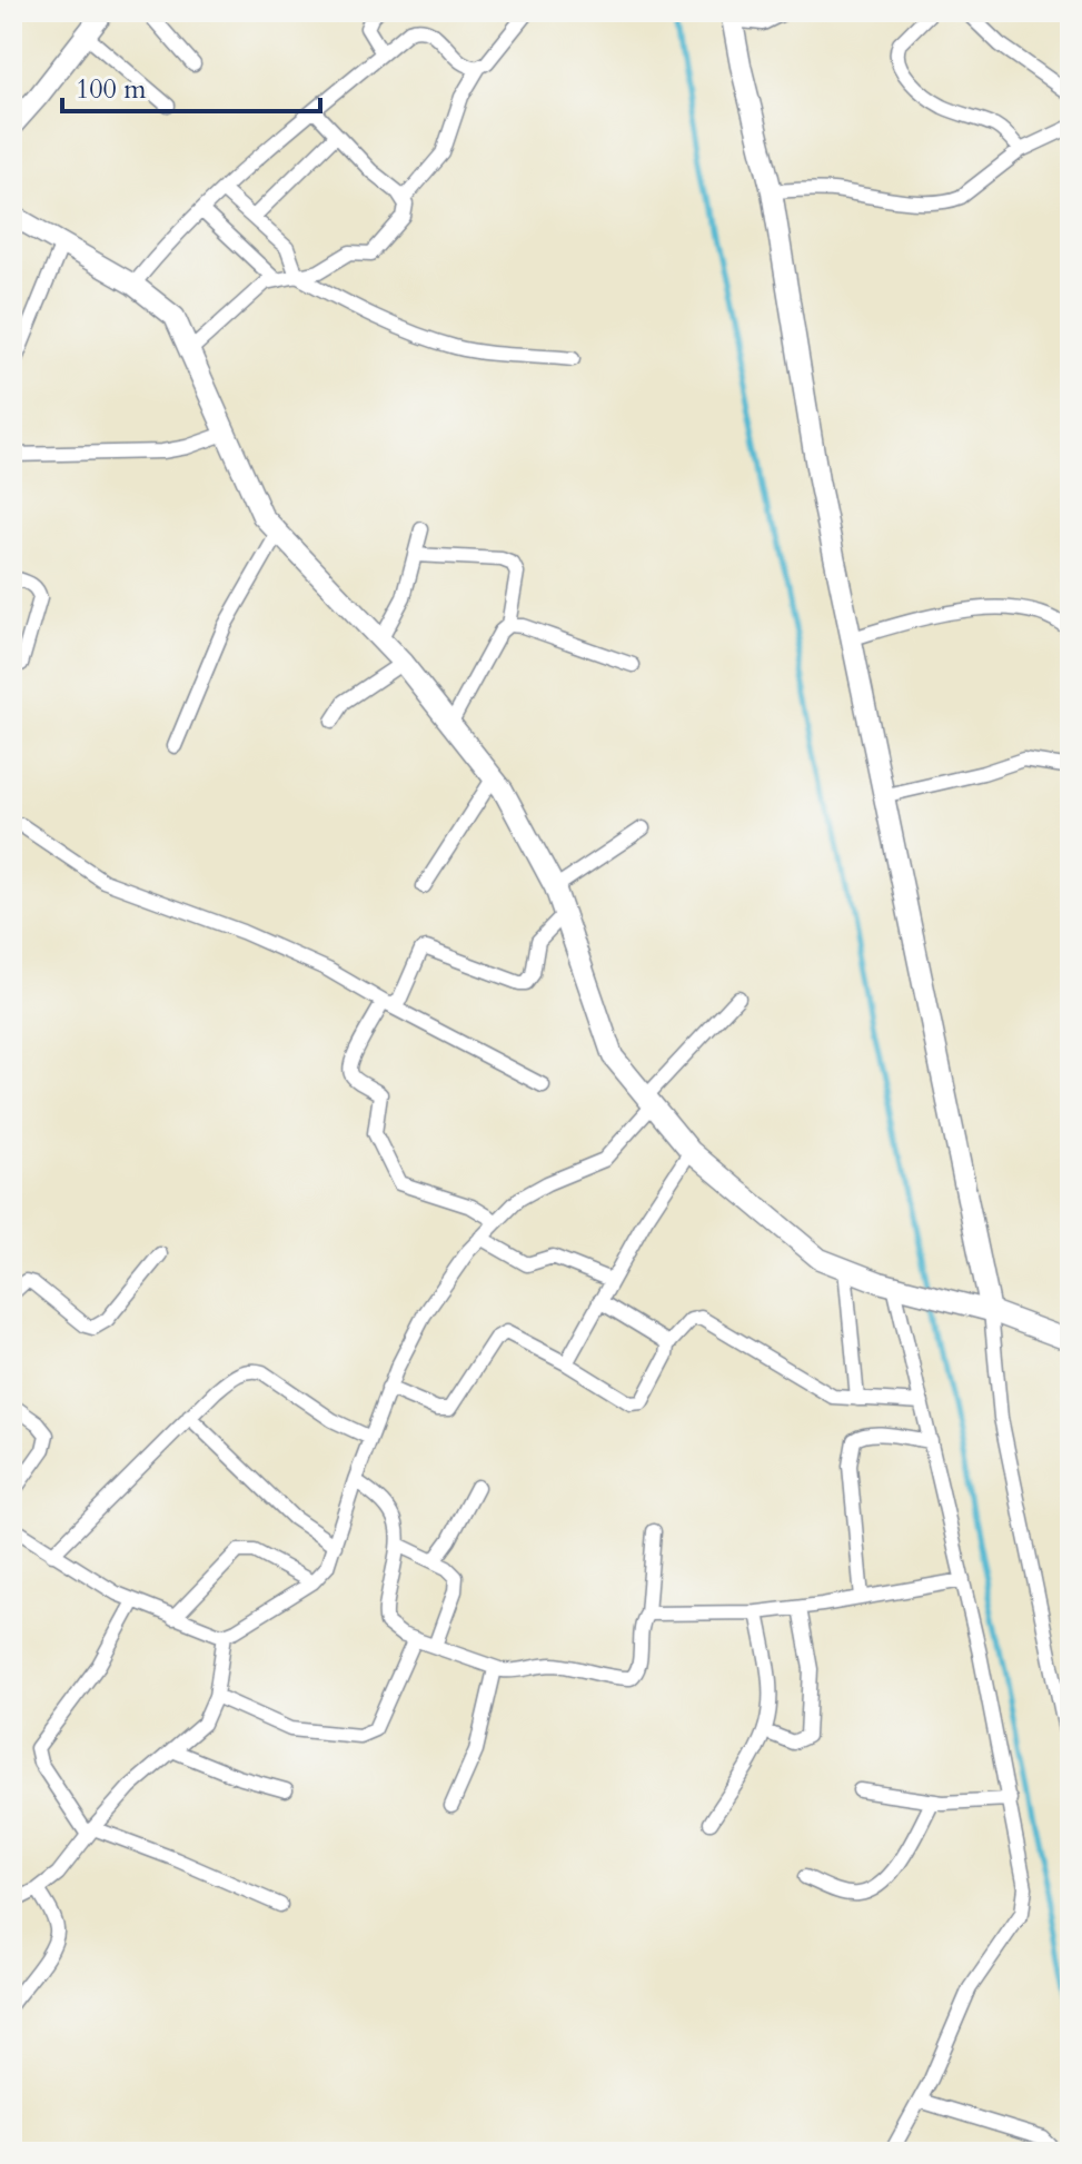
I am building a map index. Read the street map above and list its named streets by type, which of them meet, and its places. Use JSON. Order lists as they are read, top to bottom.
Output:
{
  "scale_bar": "100 m"
}
